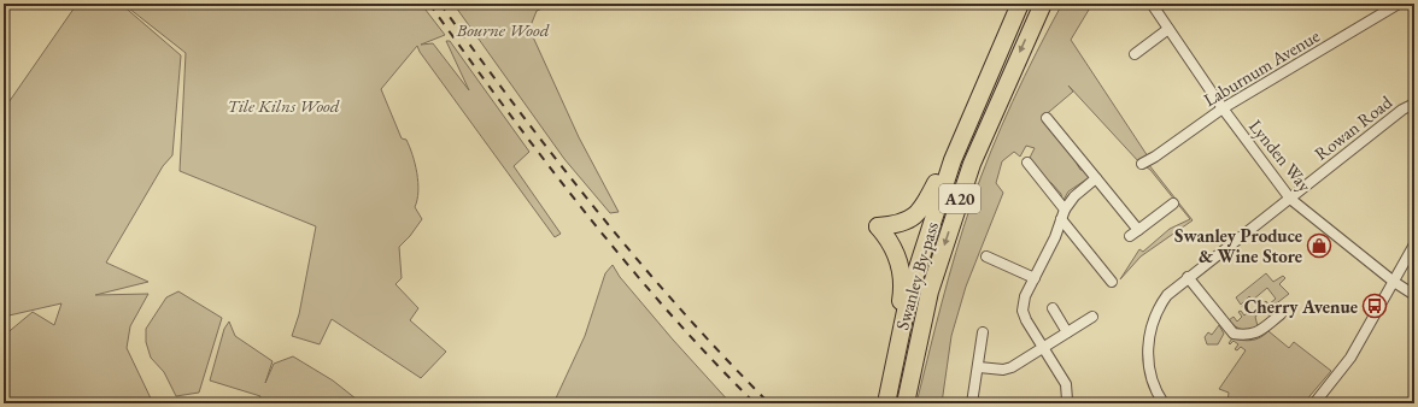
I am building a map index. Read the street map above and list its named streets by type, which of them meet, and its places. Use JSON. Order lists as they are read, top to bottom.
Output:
{
  "streets": {
    "highway": ["A20", "Swanley By-pass"],
    "street": ["Laburnum Avenue", "Rowan Road", "Lynden Way"]
  },
  "crossings": [
    ["Laburnum Avenue", "Lynden Way"],
    ["Rowan Road", "Lynden Way"]
  ],
  "parks": ["Bourne Wood", "Tile Kilns Wood"],
  "places": {
    "shop": ["Swanley Produce & Wine Store"],
    "bus stop": ["Cherry Avenue"]
  }
}
